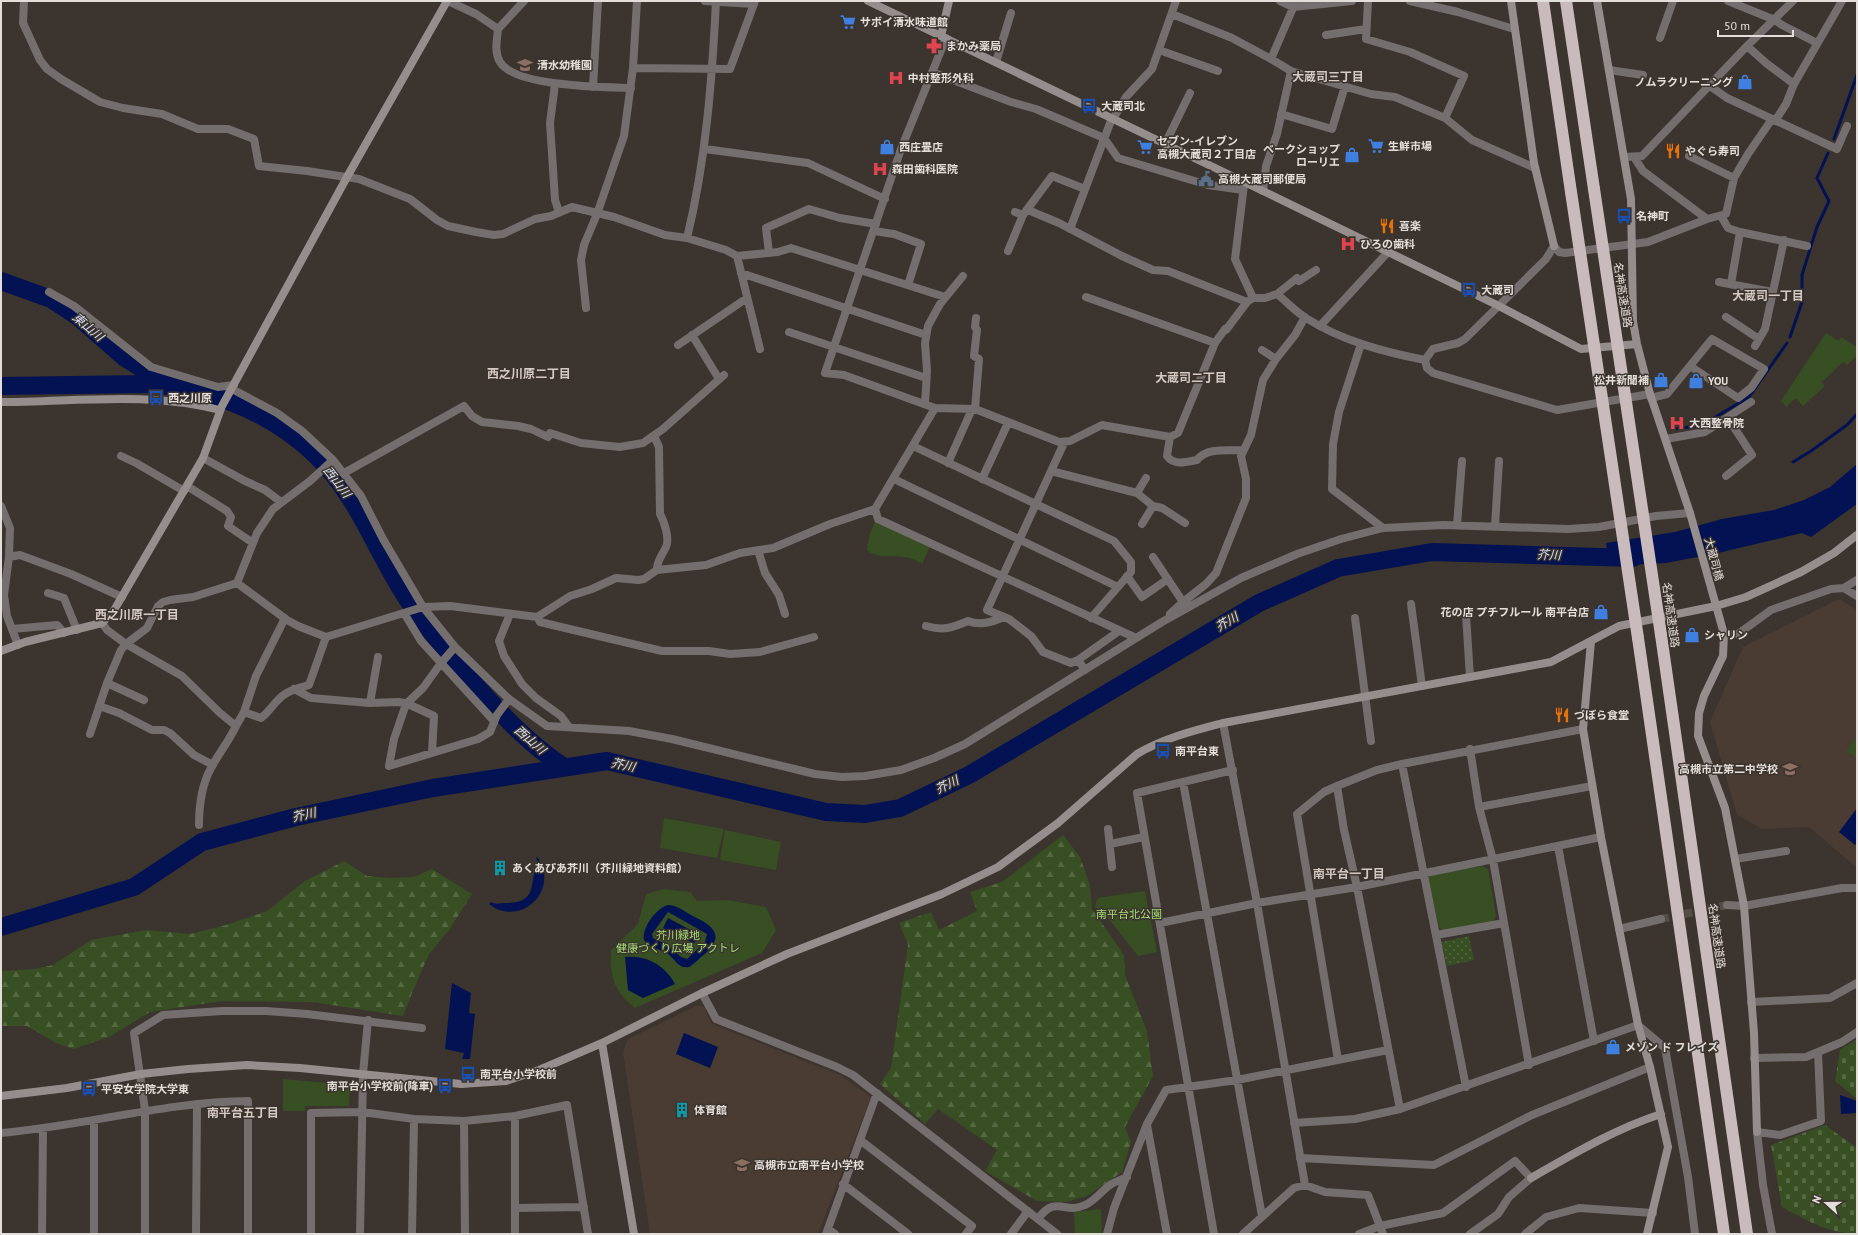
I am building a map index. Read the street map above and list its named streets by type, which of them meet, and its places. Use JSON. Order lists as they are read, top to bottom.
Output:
{
  "streets": {
    "highway": ["名神高速道路"],
    "street": ["大蔵司橋"]
  },
  "districts": [
    "大蔵司三丁目",
    "大蔵司一丁目",
    "西之川原二丁目",
    "大蔵司二丁目",
    "西之川原一丁目",
    "南平台一丁目",
    "南平台五丁目"
  ],
  "water": ["東山川", "西山川", "芥川"],
  "parks": ["南平台北公園", "芥川緑地 健康づくり広場 アクトレ"],
  "places": {
    "supermarket": ["サボイ清水味道館", "生鮮市場", "セブン-イレブン 高槻大蔵司２丁目店"],
    "pharmacy": ["まかみ薬局"],
    "school or university": ["清水幼稚園", "高槻市立第二中学校", "高槻市立南平台小学校"],
    "hospital": [
      "中村整形外科",
      "森田歯科医院",
      "ひろの歯科",
      "大西整骨院"
    ],
    "shop": [
      "ノムラクリーニング",
      "西庄畳店",
      "ベークショップ ローリエ",
      "松井新聞補",
      "YOU",
      "花の店 プチフルール 南平台店",
      "シャリン",
      "メゾン ド フレイズ"
    ],
    "bus stop": [
      "大蔵司北",
      "名神町",
      "大蔵司",
      "西之川原",
      "南平台東",
      "南平台小学校前",
      "南平台小学校前(降車)",
      "平安女学院大学東"
    ],
    "restaurant": ["やぐら寿司", "喜楽", "づぼら食堂"],
    "public building": ["高槻大蔵司郵便局"],
    "building": ["あくあぴあ芥川（芥川緑地資料館）", "体育館"]
  },
  "scale_bar": "50 m",
  "north": "left"
}
